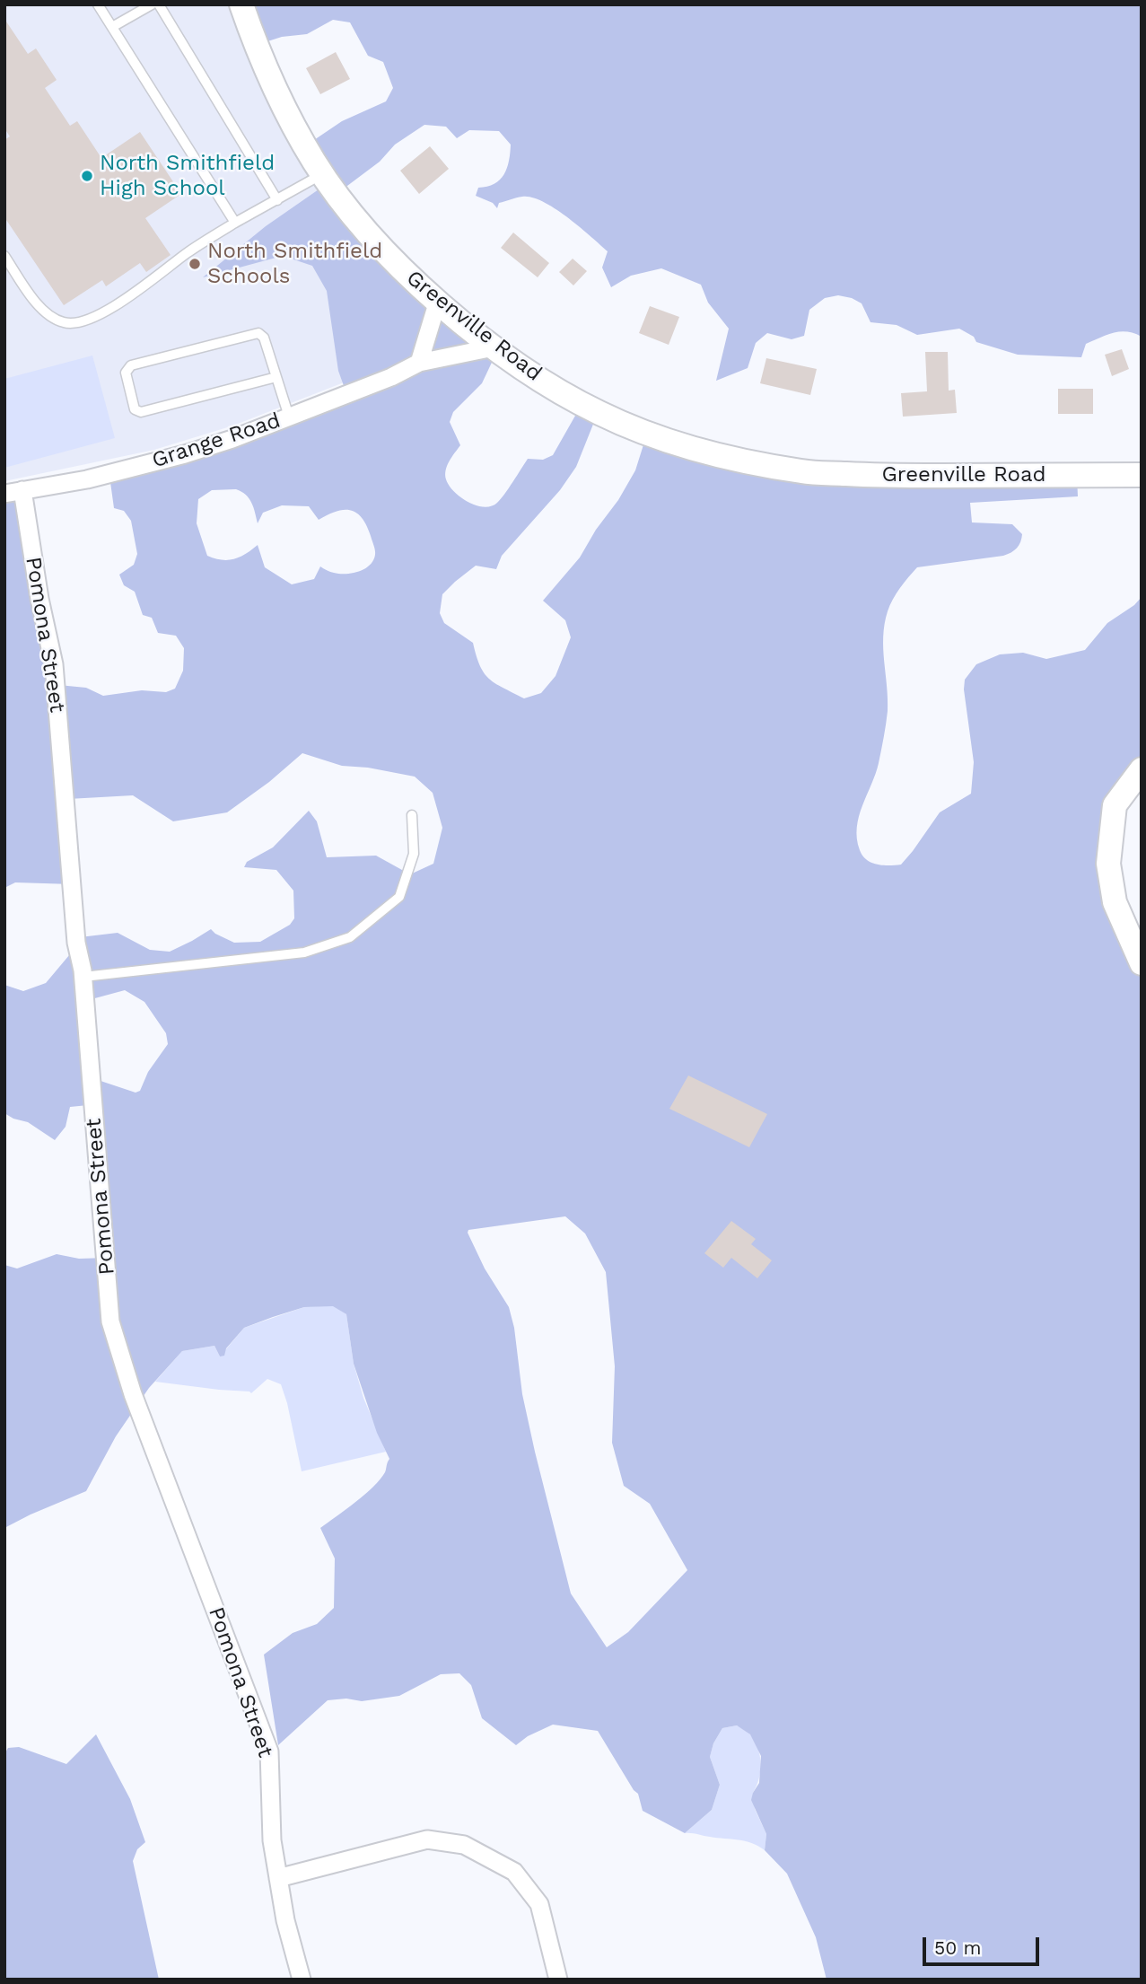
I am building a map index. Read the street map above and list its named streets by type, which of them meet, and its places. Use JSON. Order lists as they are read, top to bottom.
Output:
{
  "streets": {
    "main road": ["Greenville Road"],
    "street": ["Grange Road", "Pomona Street"]
  },
  "crossings": [
    ["Greenville Road", "Grange Road"],
    ["Grange Road", "Pomona Street"]
  ],
  "places": ["North Smithfield High School", "North Smithfield Schools"],
  "scale_bar": "50 m"
}
